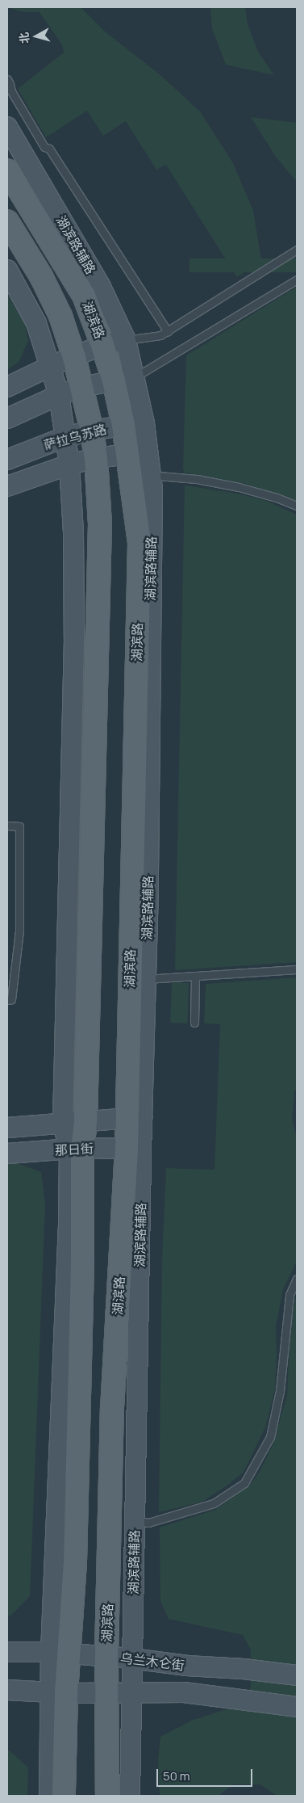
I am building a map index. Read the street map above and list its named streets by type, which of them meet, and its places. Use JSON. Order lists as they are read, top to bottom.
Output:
{
  "streets": {
    "main road": ["湖滨路"],
    "street": [
      "湖滨路辅路",
      "萨拉乌苏路",
      "那日街",
      "乌兰木仑街"
    ]
  },
  "crossings": [
    ["湖滨路辅路", "湖滨路"],
    ["湖滨路辅路", "萨拉乌苏路"],
    ["湖滨路辅路", "那日街"],
    ["湖滨路辅路", "乌兰木仑街"],
    ["湖滨路", "萨拉乌苏路"],
    ["湖滨路", "那日街"],
    ["湖滨路", "乌兰木仑街"]
  ],
  "scale_bar": "50 m",
  "north": "left"
}
